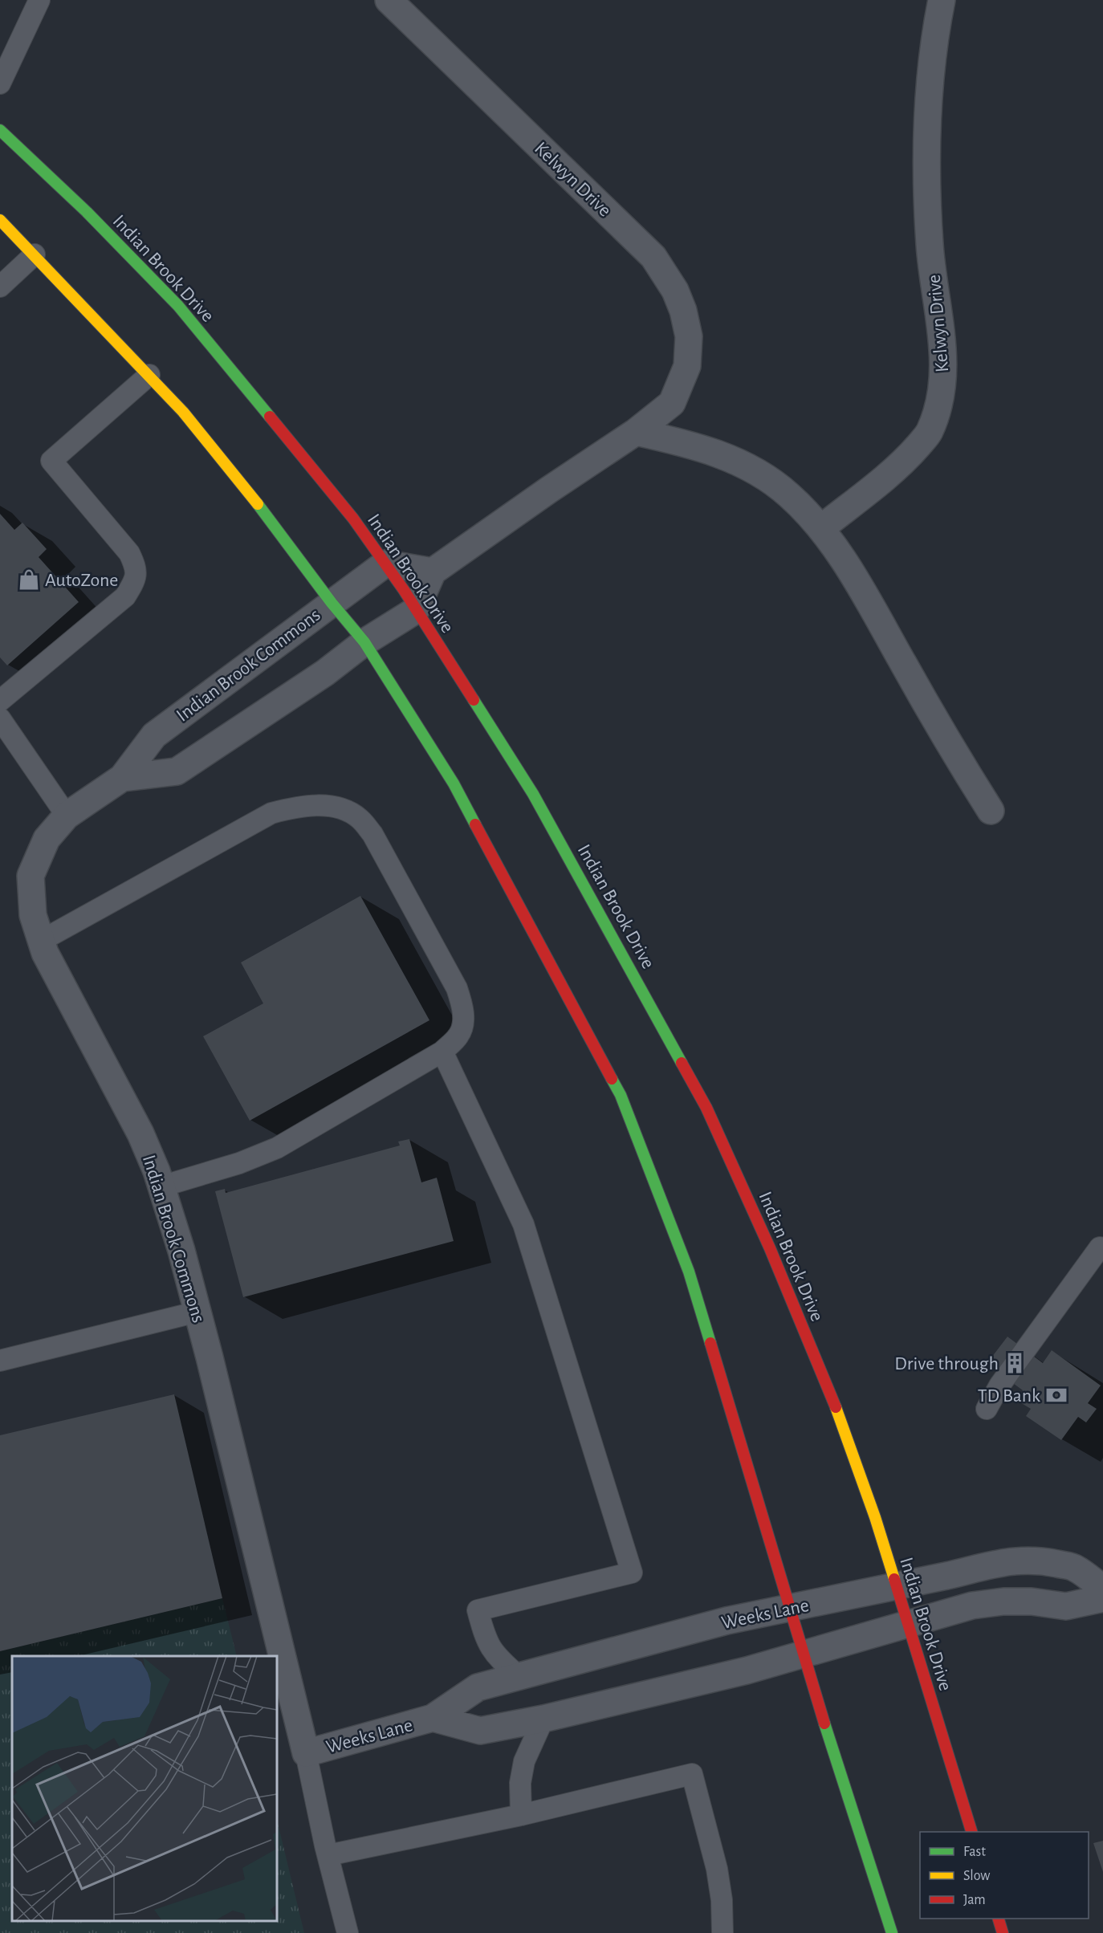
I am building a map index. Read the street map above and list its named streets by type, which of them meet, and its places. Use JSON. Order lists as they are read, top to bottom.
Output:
{
  "streets": {
    "main road": ["Indian Brook Drive"],
    "street": ["Kelwyn Drive", "Indian Brook Commons", "Weeks Lane"]
  },
  "crossings": [
    ["Indian Brook Drive", "Indian Brook Commons"],
    ["Indian Brook Drive", "Weeks Lane"],
    ["Indian Brook Commons", "Weeks Lane"]
  ],
  "places": {
    "shop": ["AutoZone"],
    "building": ["Drive through"],
    "bank": ["TD Bank"]
  },
  "legend": ["Fast", "Slow", "Jam"]
}
